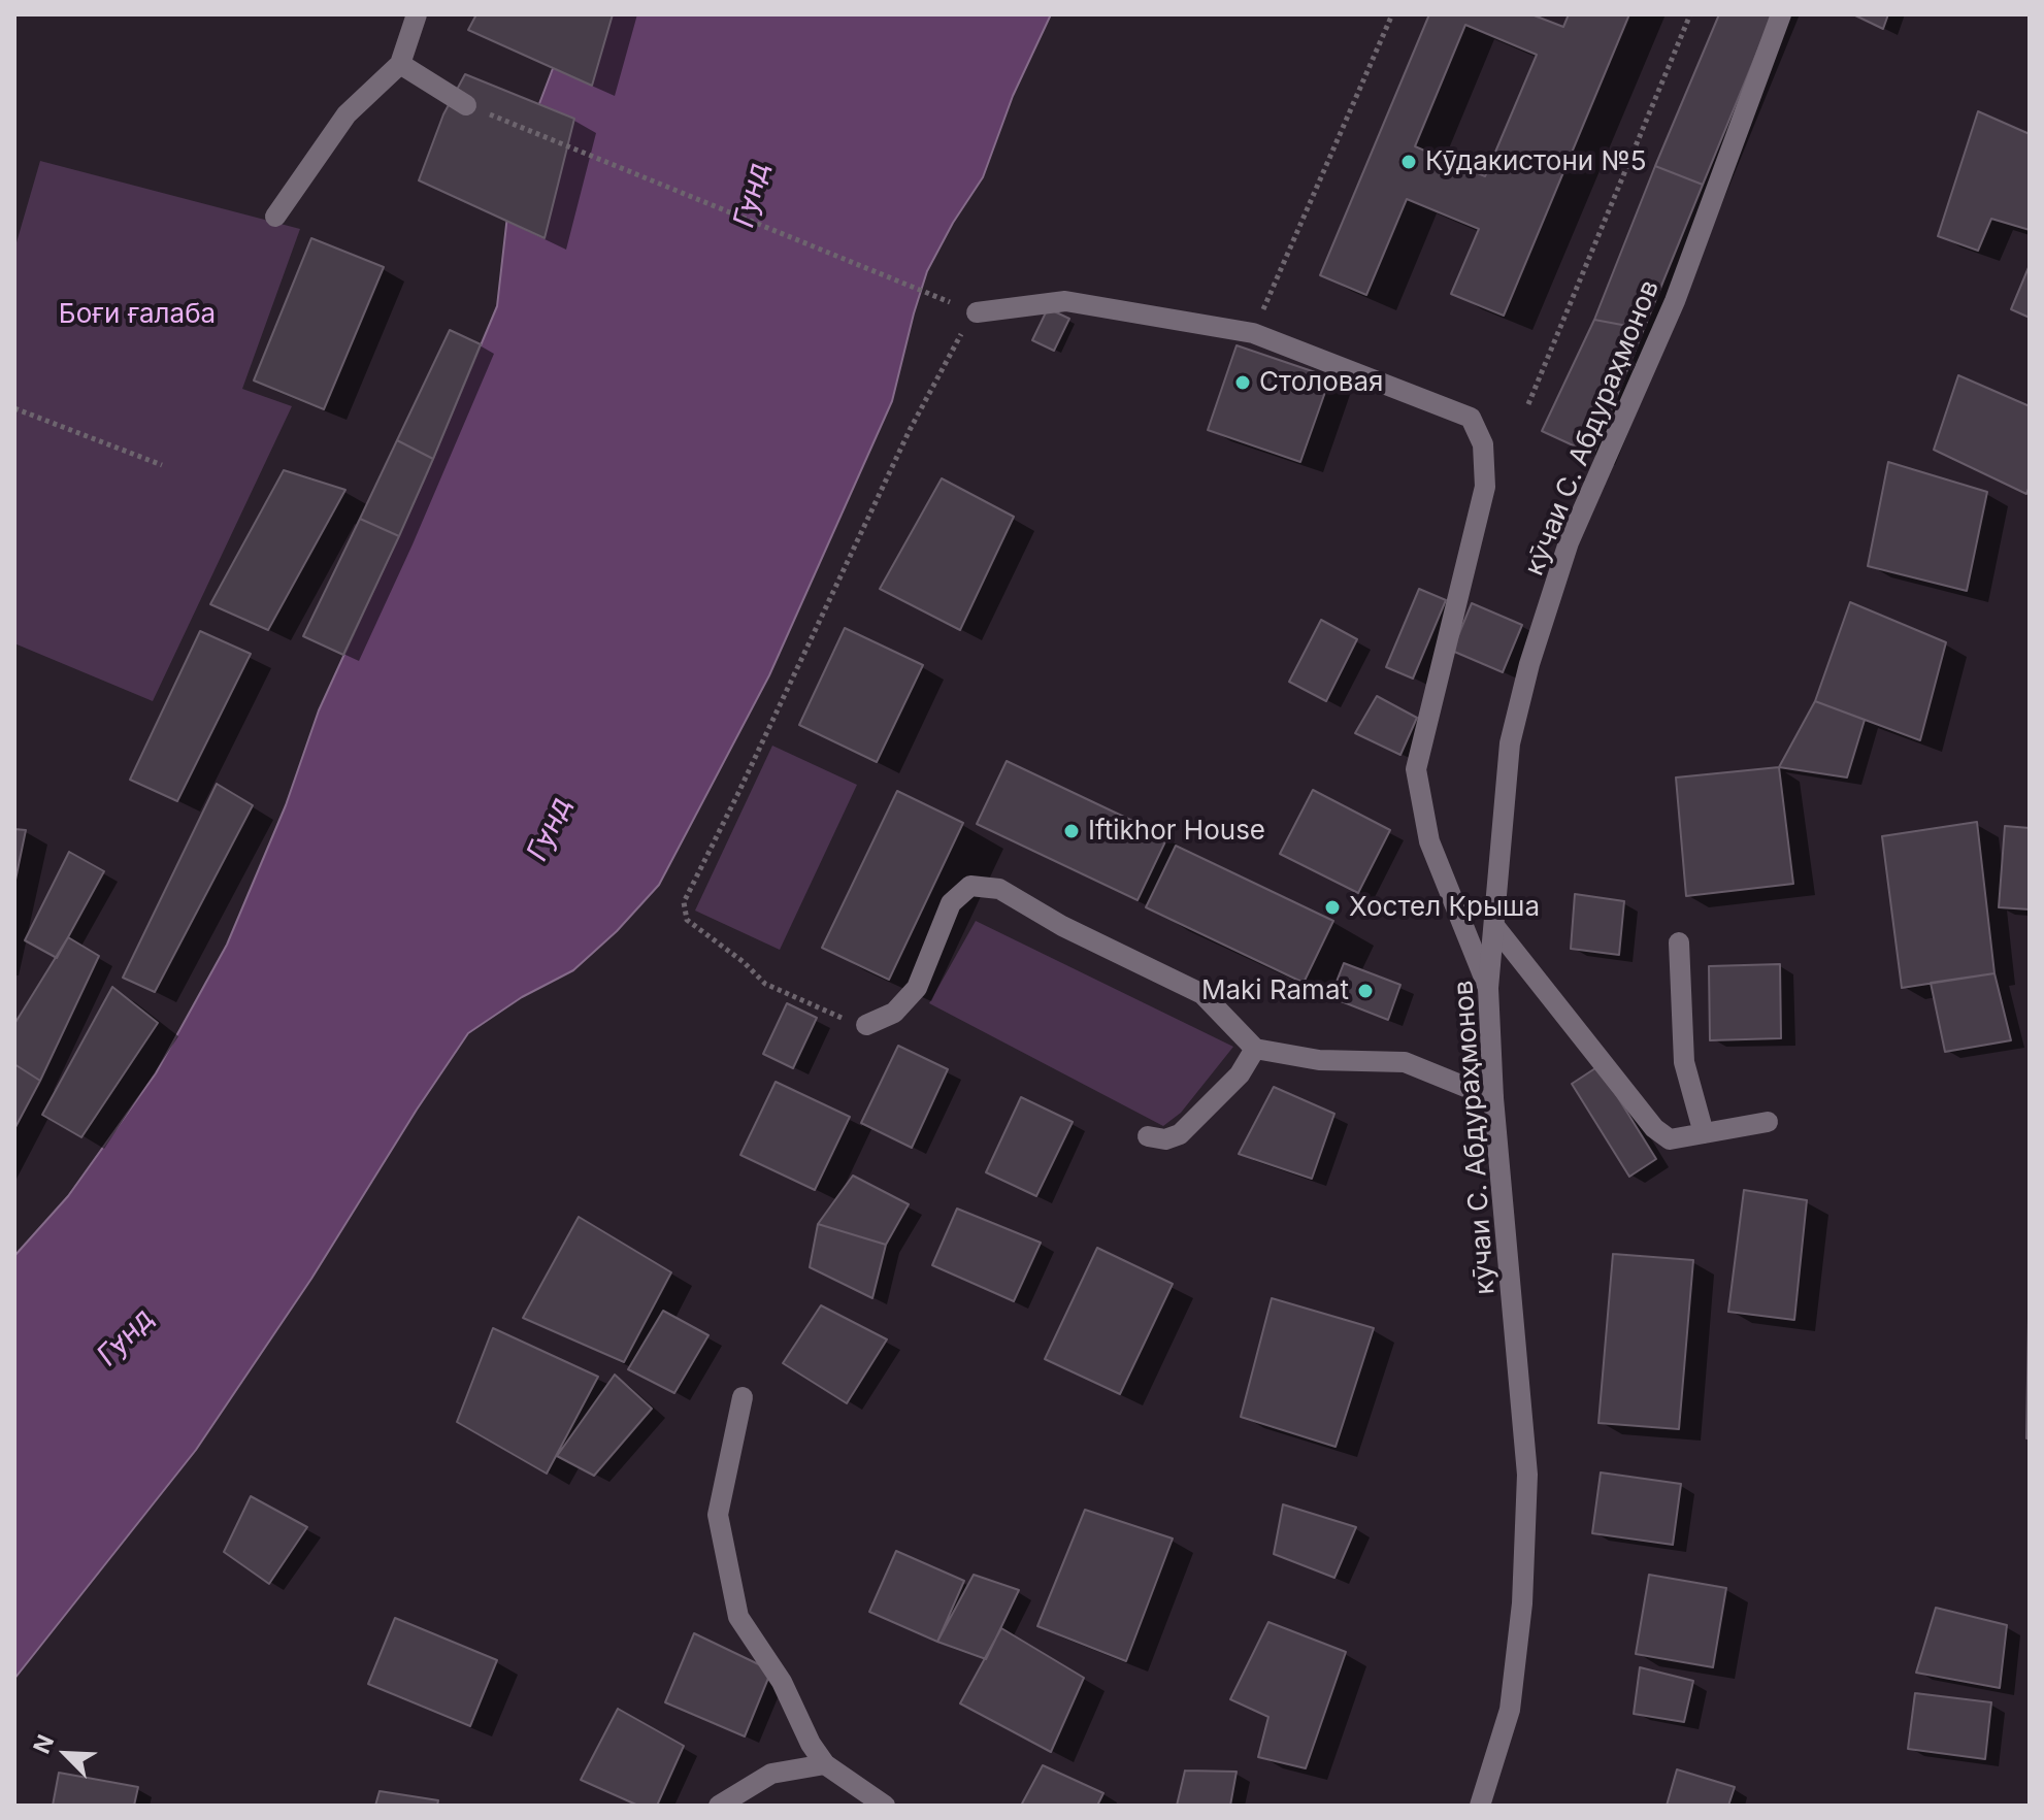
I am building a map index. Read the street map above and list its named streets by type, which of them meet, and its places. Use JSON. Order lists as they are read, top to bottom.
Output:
{
  "streets": {
    "street": ["кӯчаи С. Абдураҳмонов"]
  },
  "water": ["Ғунд"],
  "parks": ["Боғи ғалаба"],
  "places": [
    "Кӯдакистони №5",
    "Столовая",
    "Iftikhor House",
    "Хостел Крыша",
    "Maki Ramat"
  ],
  "north": "top left"
}
